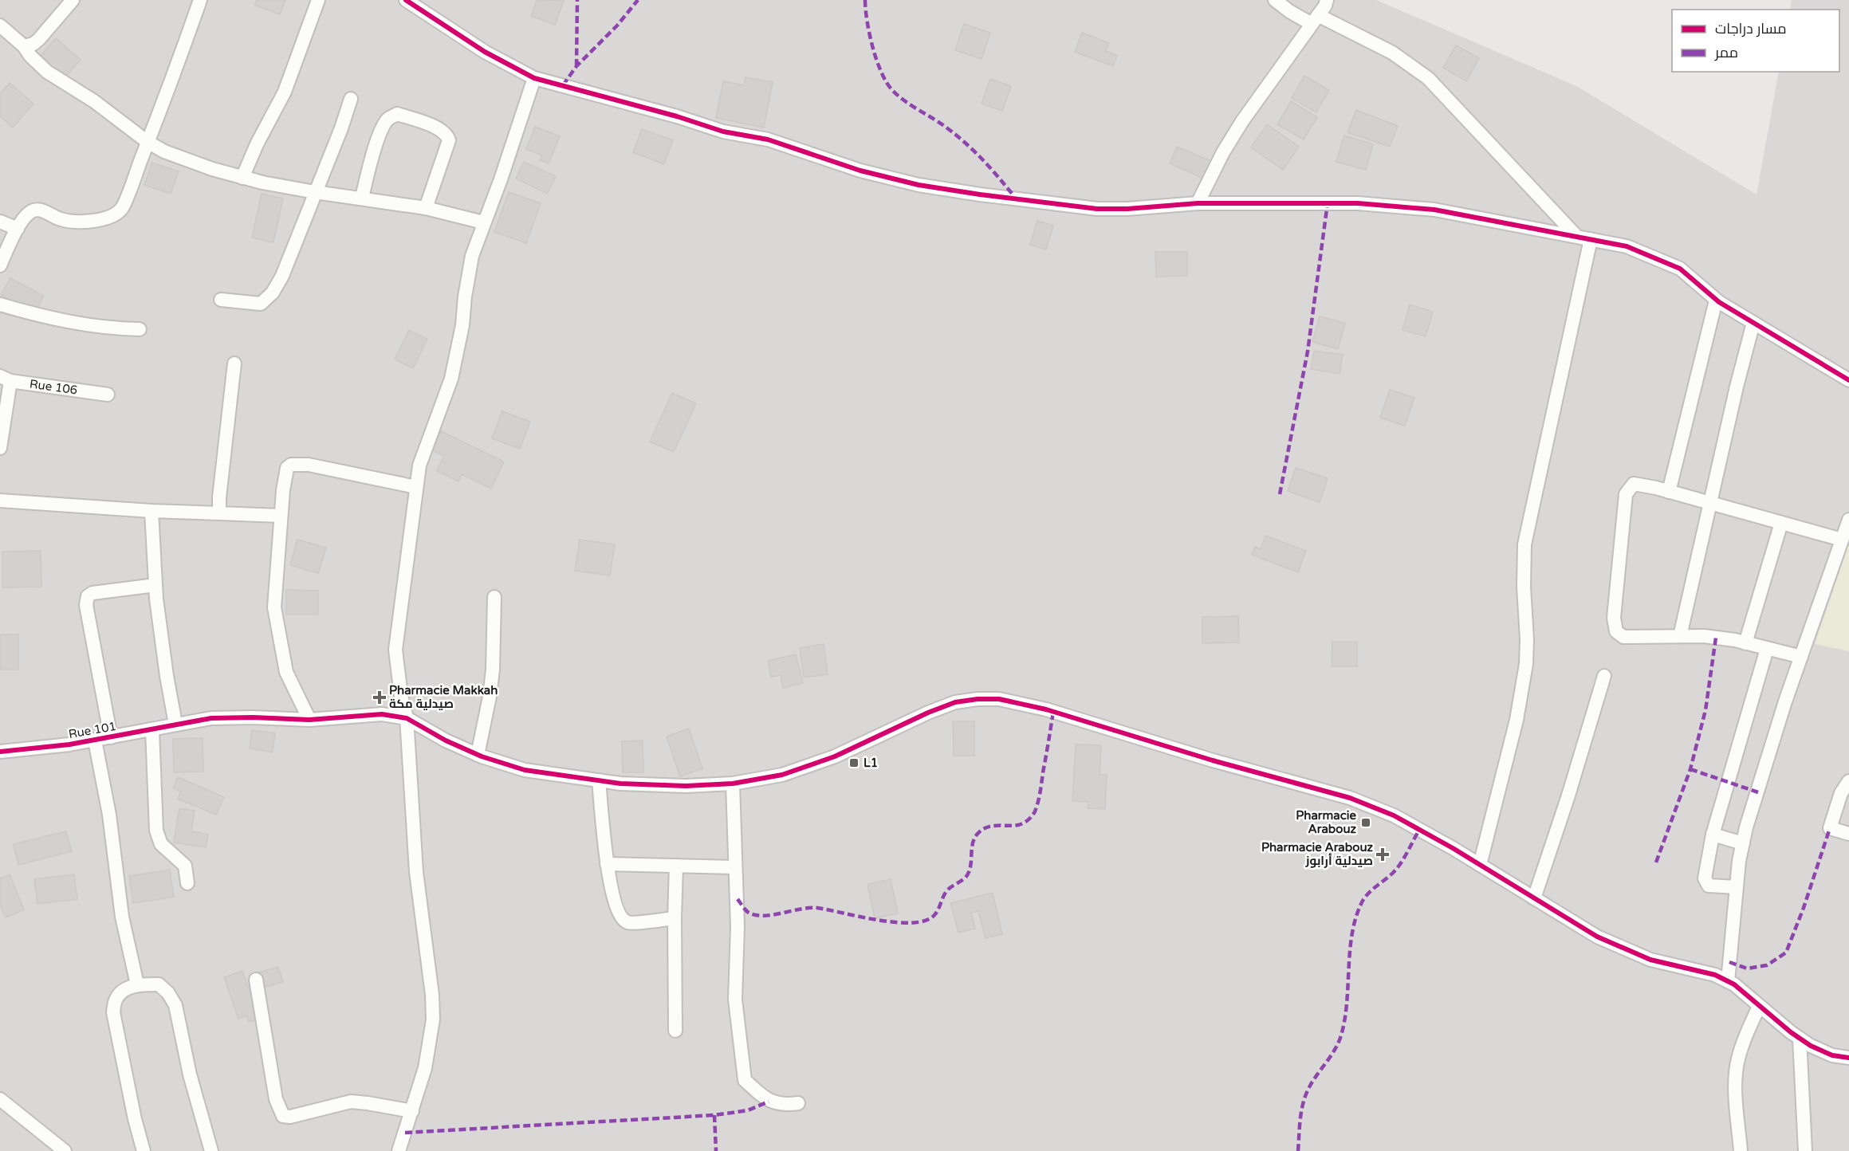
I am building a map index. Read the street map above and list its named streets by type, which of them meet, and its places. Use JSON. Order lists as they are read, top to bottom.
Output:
{
  "streets": {
    "street": ["Rue 106", "Rue 101"]
  },
  "places": {
    "health": ["Pharmacie Makkah صيدلية مكة", "Pharmacie Arabouz صيدلية أرابوز"],
    "transit": ["L1", "Pharmacie Arabouz"]
  },
  "legend": ["مسار دراجات", "ممر"]
}
